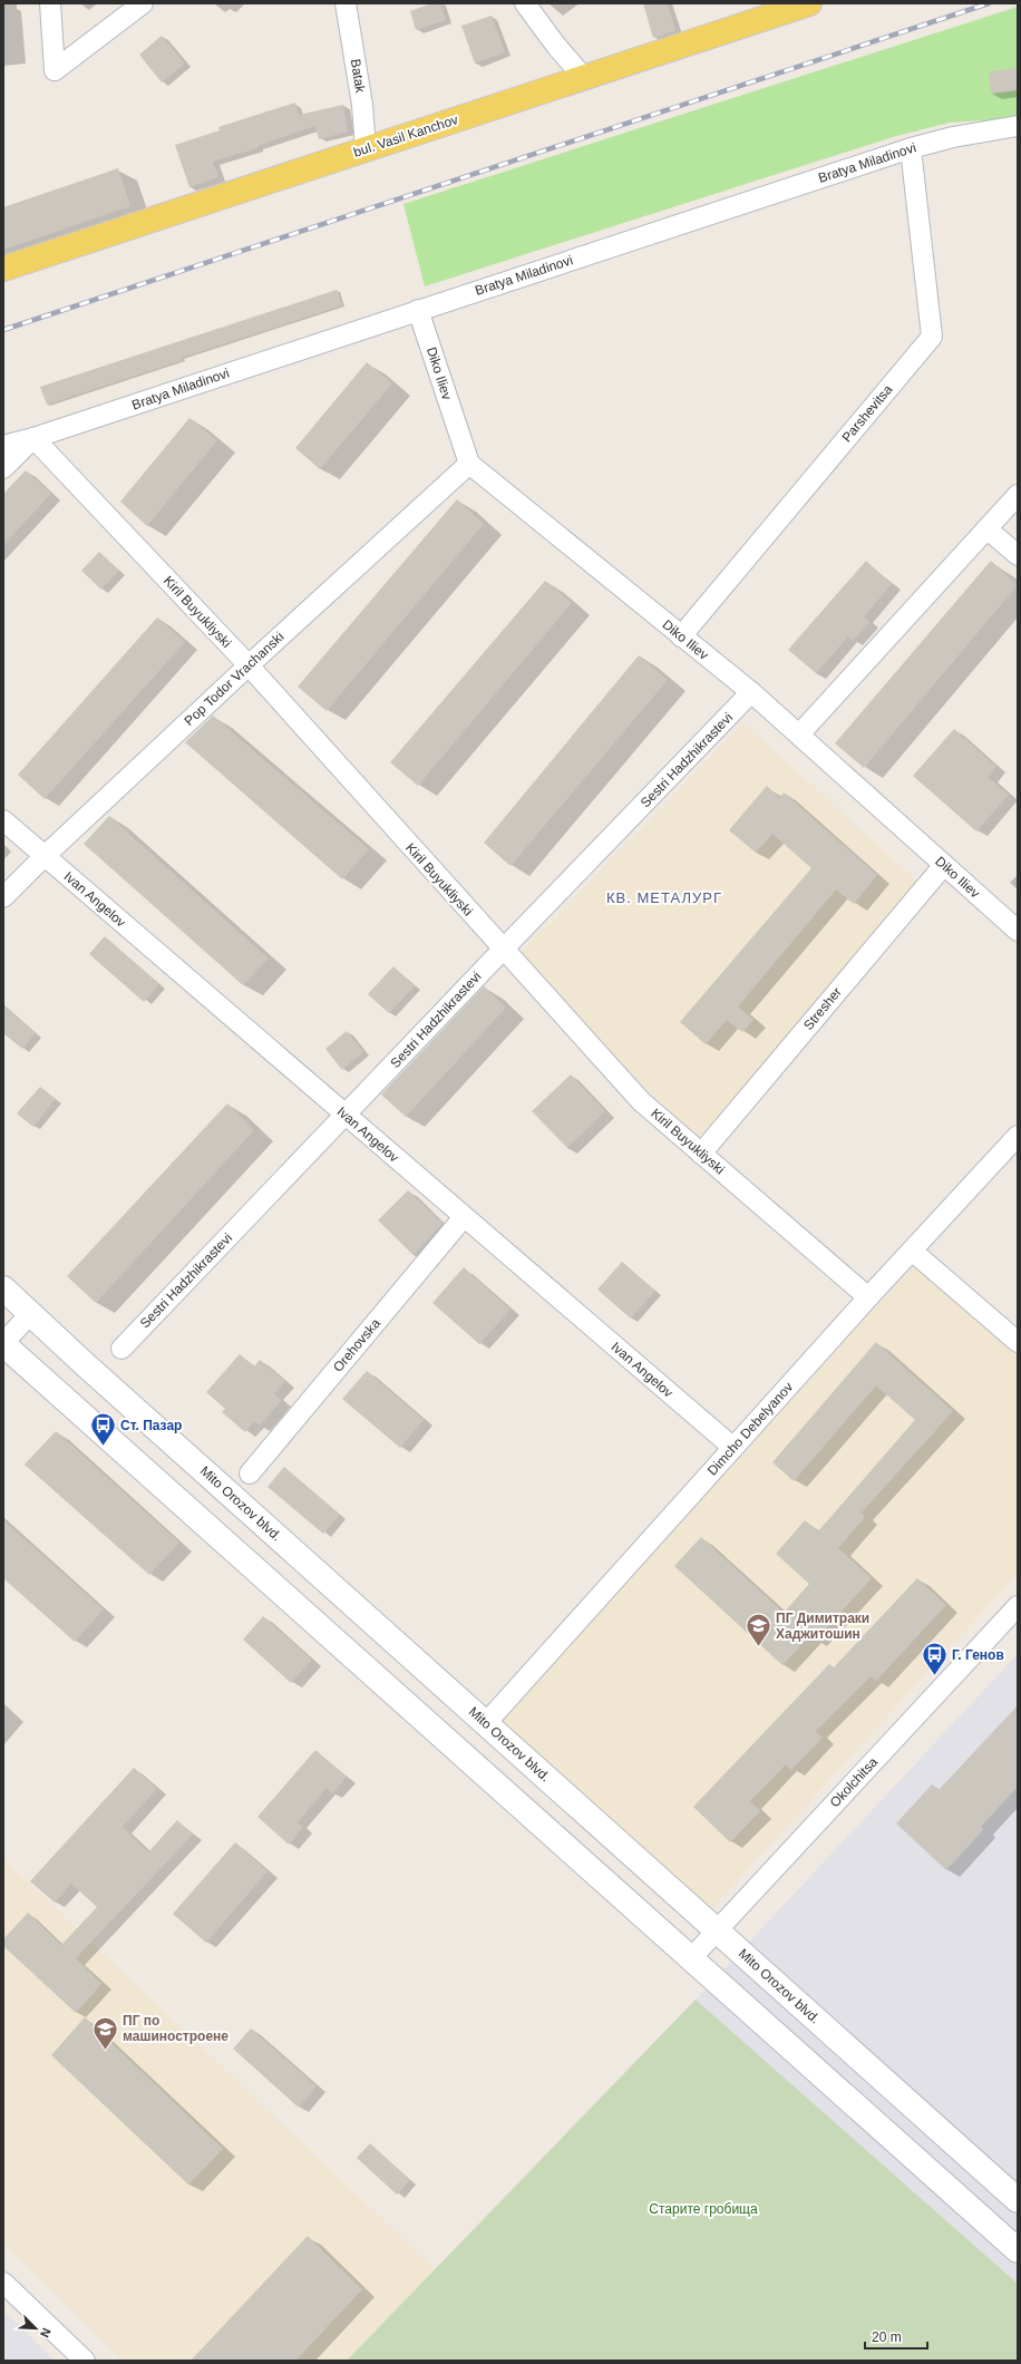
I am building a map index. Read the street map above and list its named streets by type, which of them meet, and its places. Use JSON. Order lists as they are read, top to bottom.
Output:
{
  "streets": {
    "main road": ["bul. Vasil Kanchov", "Mito Orozov blvd."],
    "street": [
      "Batak",
      "Bratya Miladinovi",
      "Diko Iliev",
      "Parshevitsa",
      "Kiril Buyukliyski",
      "Pop Todor Vrachanski",
      "Sestri Hadzhikrastevi",
      "Ivan Angelov",
      "Stresher",
      "Orehovska",
      "Dimcho Debelyanov",
      "Okolchitsa"
    ]
  },
  "crossings": [
    ["Batak", "bul. Vasil Kanchov"],
    ["Bratya Miladinovi", "Diko Iliev"],
    ["Bratya Miladinovi", "Parshevitsa"],
    ["Bratya Miladinovi", "Kiril Buyukliyski"],
    ["Diko Iliev", "Parshevitsa"],
    ["Diko Iliev", "Pop Todor Vrachanski"],
    ["Diko Iliev", "Sestri Hadzhikrastevi"],
    ["Diko Iliev", "Stresher"],
    ["Kiril Buyukliyski", "Pop Todor Vrachanski"],
    ["Kiril Buyukliyski", "Sestri Hadzhikrastevi"],
    ["Kiril Buyukliyski", "Stresher"],
    ["Kiril Buyukliyski", "Dimcho Debelyanov"],
    ["Pop Todor Vrachanski", "Ivan Angelov"],
    ["Sestri Hadzhikrastevi", "Ivan Angelov"],
    ["Ivan Angelov", "Orehovska"],
    ["Ivan Angelov", "Dimcho Debelyanov"],
    ["Dimcho Debelyanov", "Mito Orozov blvd."],
    ["Mito Orozov blvd.", "Okolchitsa"]
  ],
  "districts": ["КВ. МЕТАЛУРГ"],
  "parks": ["Старите гробища"],
  "places": {
    "bus stop": ["Ст. Пазар", "Г. Генов"],
    "school or university": ["ПГ Димитраки Хаджитошин", "ПГ по машиностроене"]
  },
  "scale_bar": "20 m",
  "north": "bottom right"
}
